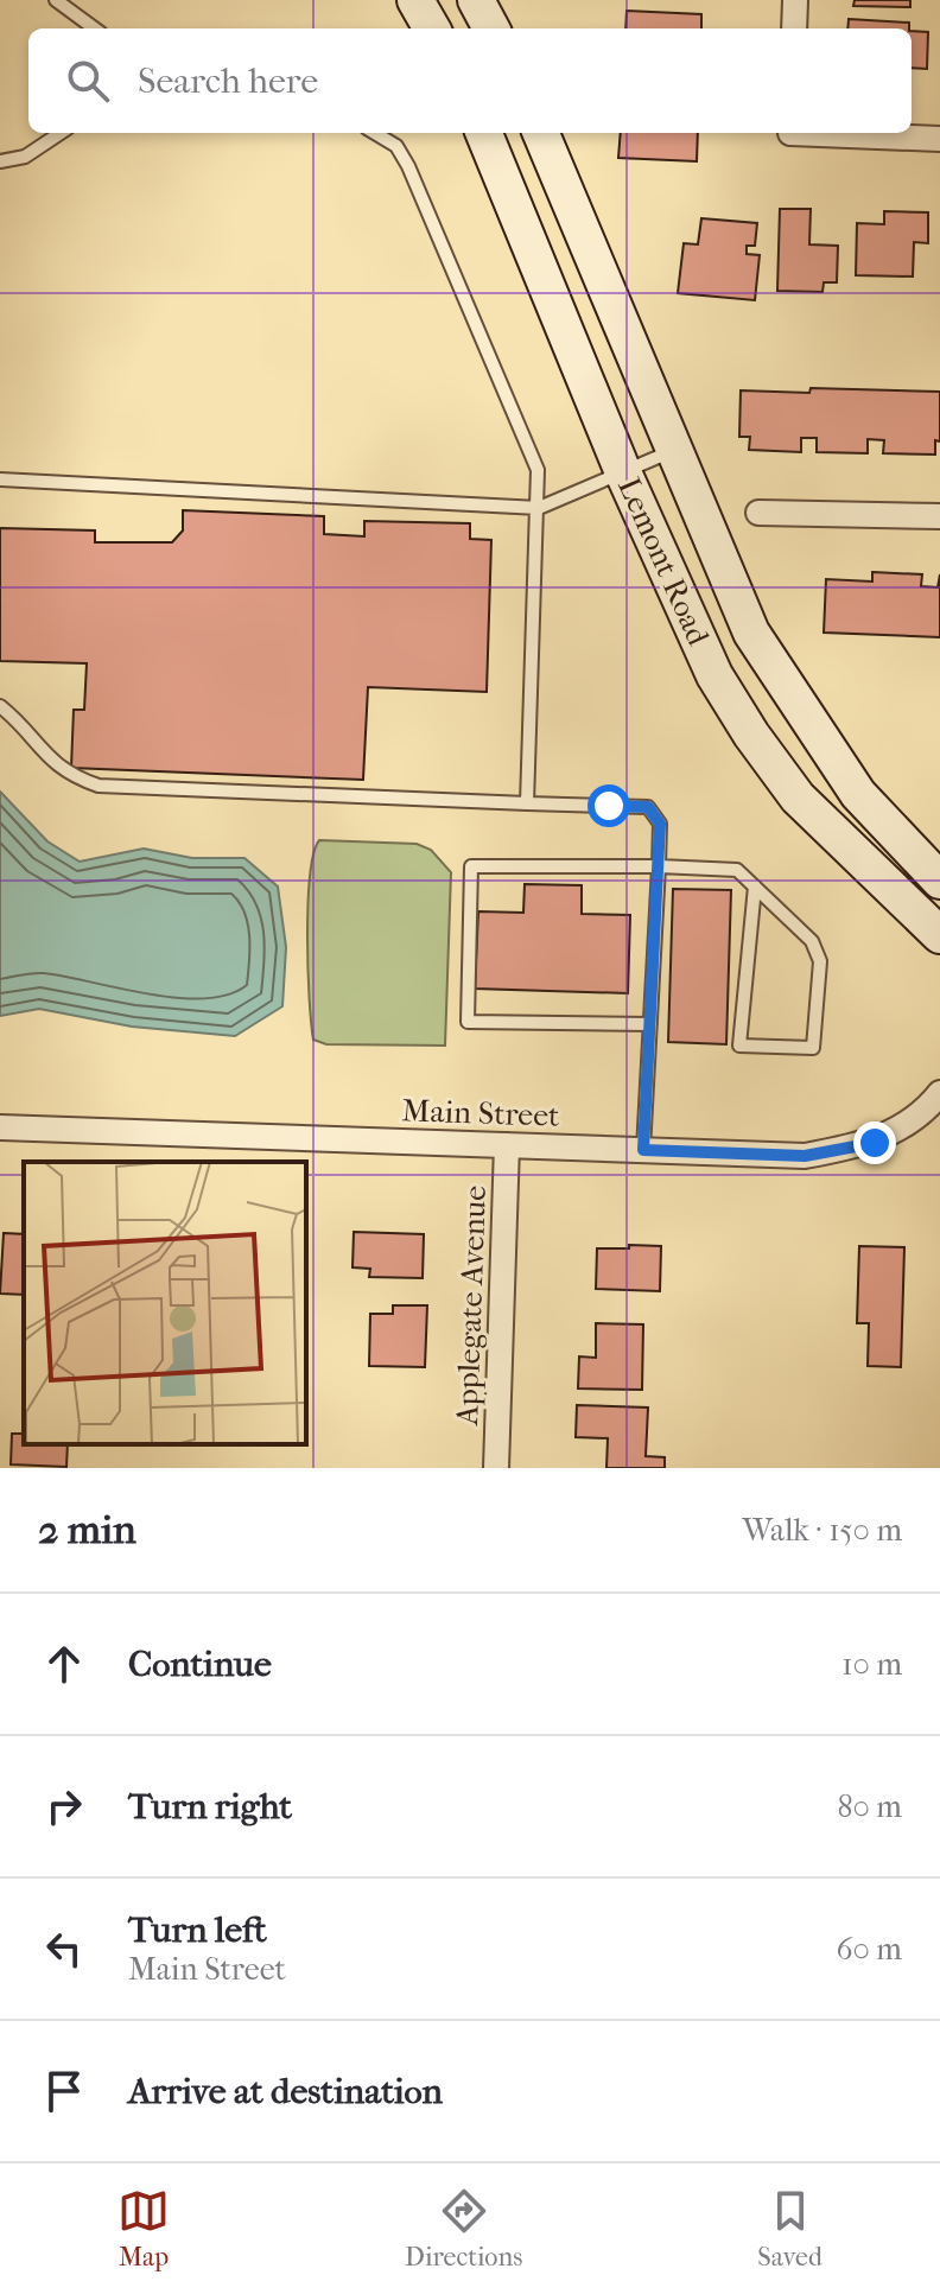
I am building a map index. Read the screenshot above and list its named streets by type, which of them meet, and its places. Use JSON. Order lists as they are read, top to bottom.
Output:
{
  "streets": {
    "main road": ["Lemont Road"],
    "street": ["Main Street", "Applegate Avenue"]
  },
  "crossings": [
    ["Main Street", "Applegate Avenue"]
  ],
  "page": {
    "search": "Search here",
    "heading": ["2 min", "Walk · 150 m"],
    "list": [
      ["Continue", "10 m"],
      ["Turn right", "80 m"],
      ["Turn left", "Main Street", "60 m"],
      "Arrive at destination"
    ],
    "nav": ["Map", "Directions", "Saved"]
  }
}
